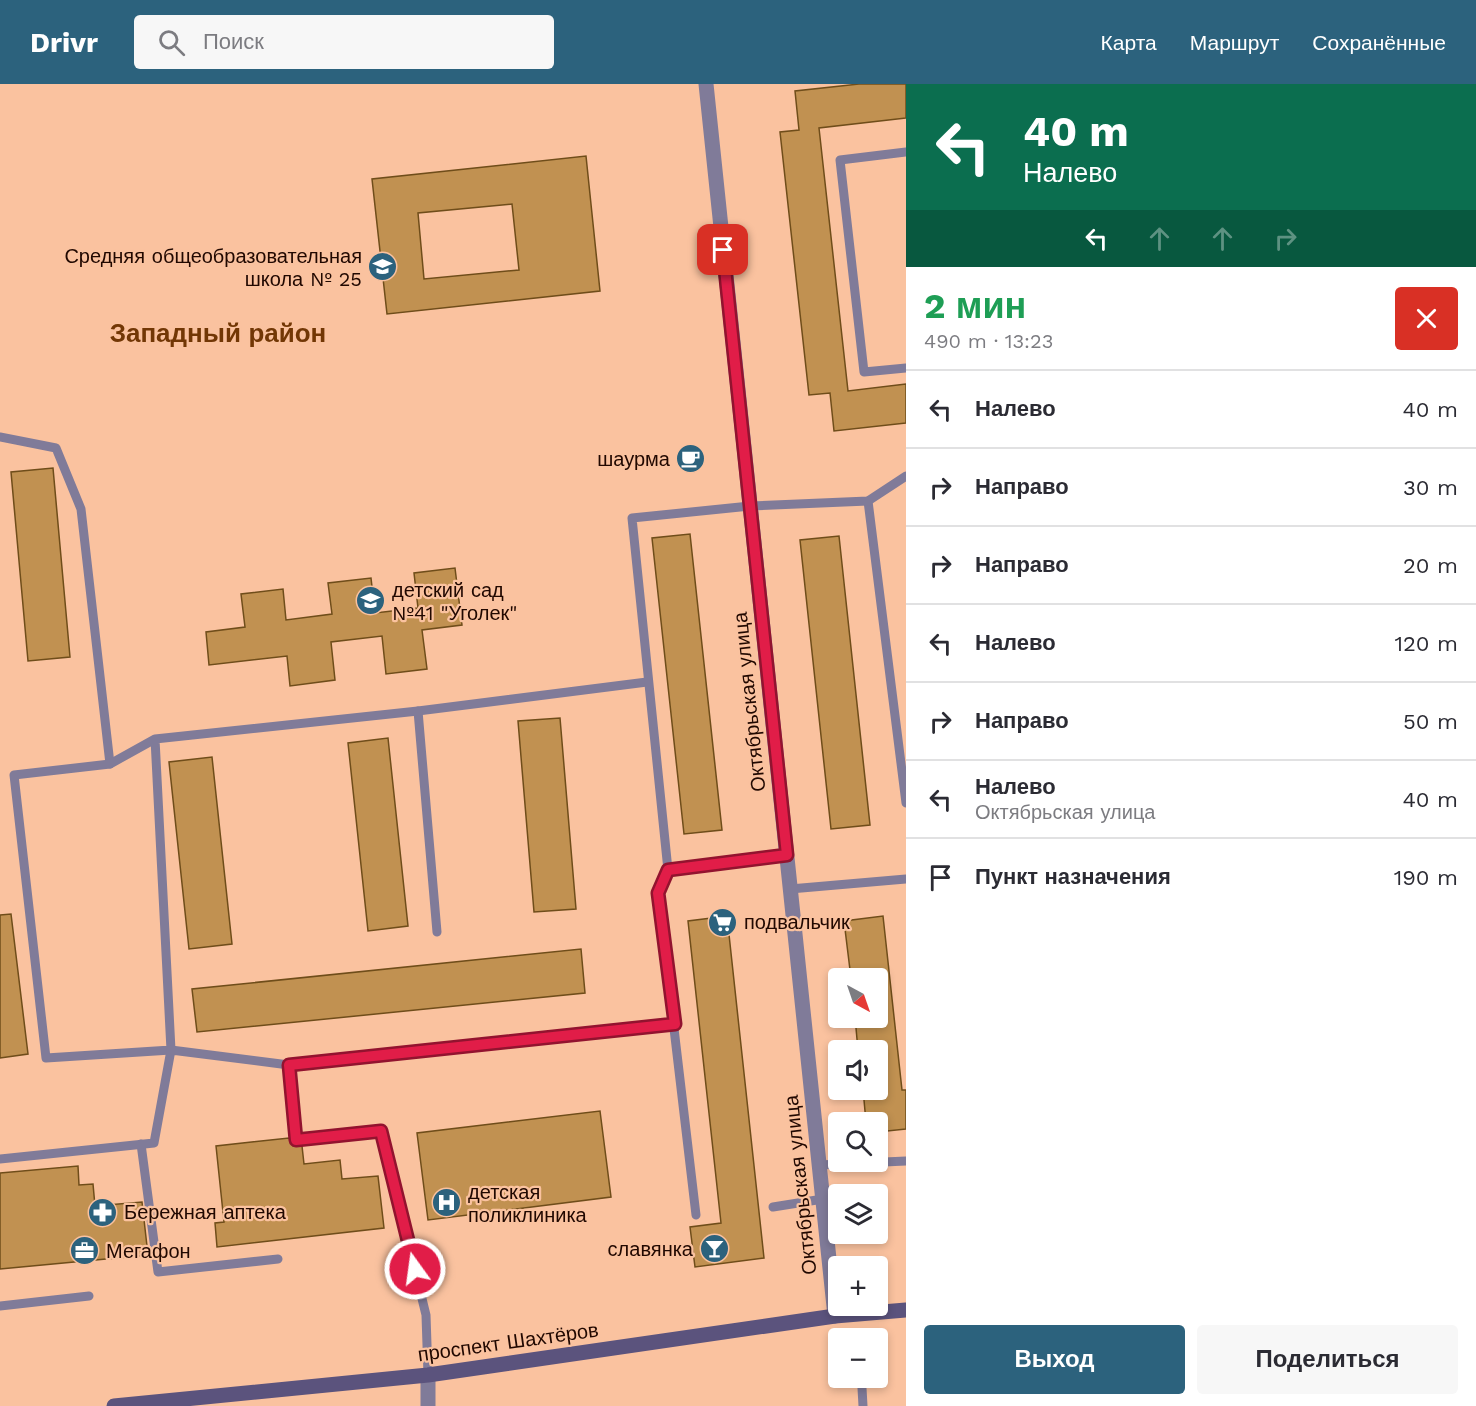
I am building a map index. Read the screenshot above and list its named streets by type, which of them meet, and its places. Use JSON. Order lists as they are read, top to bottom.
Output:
{
  "streets": {
    "main road": ["проспект Шахтёров"],
    "street": ["Октябрьская улица"]
  },
  "districts": ["Западный район"],
  "places": {
    "school or university": ["Средняя общеобразовательная школа № 25", "детский сад №41 \"Уголек\""],
    "cafe": ["шаурма"],
    "supermarket": ["подвальчик"],
    "hospital": ["детская поликлиника"],
    "pharmacy": ["Бережная аптека"],
    "bar": ["славянка"],
    "office": ["Мегафон"]
  },
  "north": "bottom right",
  "page": {
    "header": "Drivr",
    "search": "Поиск",
    "nav": ["Карта", "Маршрут", "Сохранённые"],
    "turn": ["40 m", "Налево"],
    "heading": ["2 мин", "490 m · 13:23"],
    "list": [
      {
        "name": "Налево",
        "value": "40 m"
      },
      {
        "name": "Направо",
        "value": "30 m"
      },
      {
        "name": "Направо",
        "value": "20 m"
      },
      {
        "name": "Налево",
        "value": "120 m"
      },
      {
        "name": "Направо",
        "value": "50 m"
      },
      {
        "name": "Налево",
        "note": "Октябрьская улица",
        "value": "40 m"
      },
      {
        "name": "Пункт назначения",
        "value": "190 m"
      }
    ],
    "map_buttons": ["+", "−"],
    "buttons": ["Выход", "Поделиться"]
  }
}
